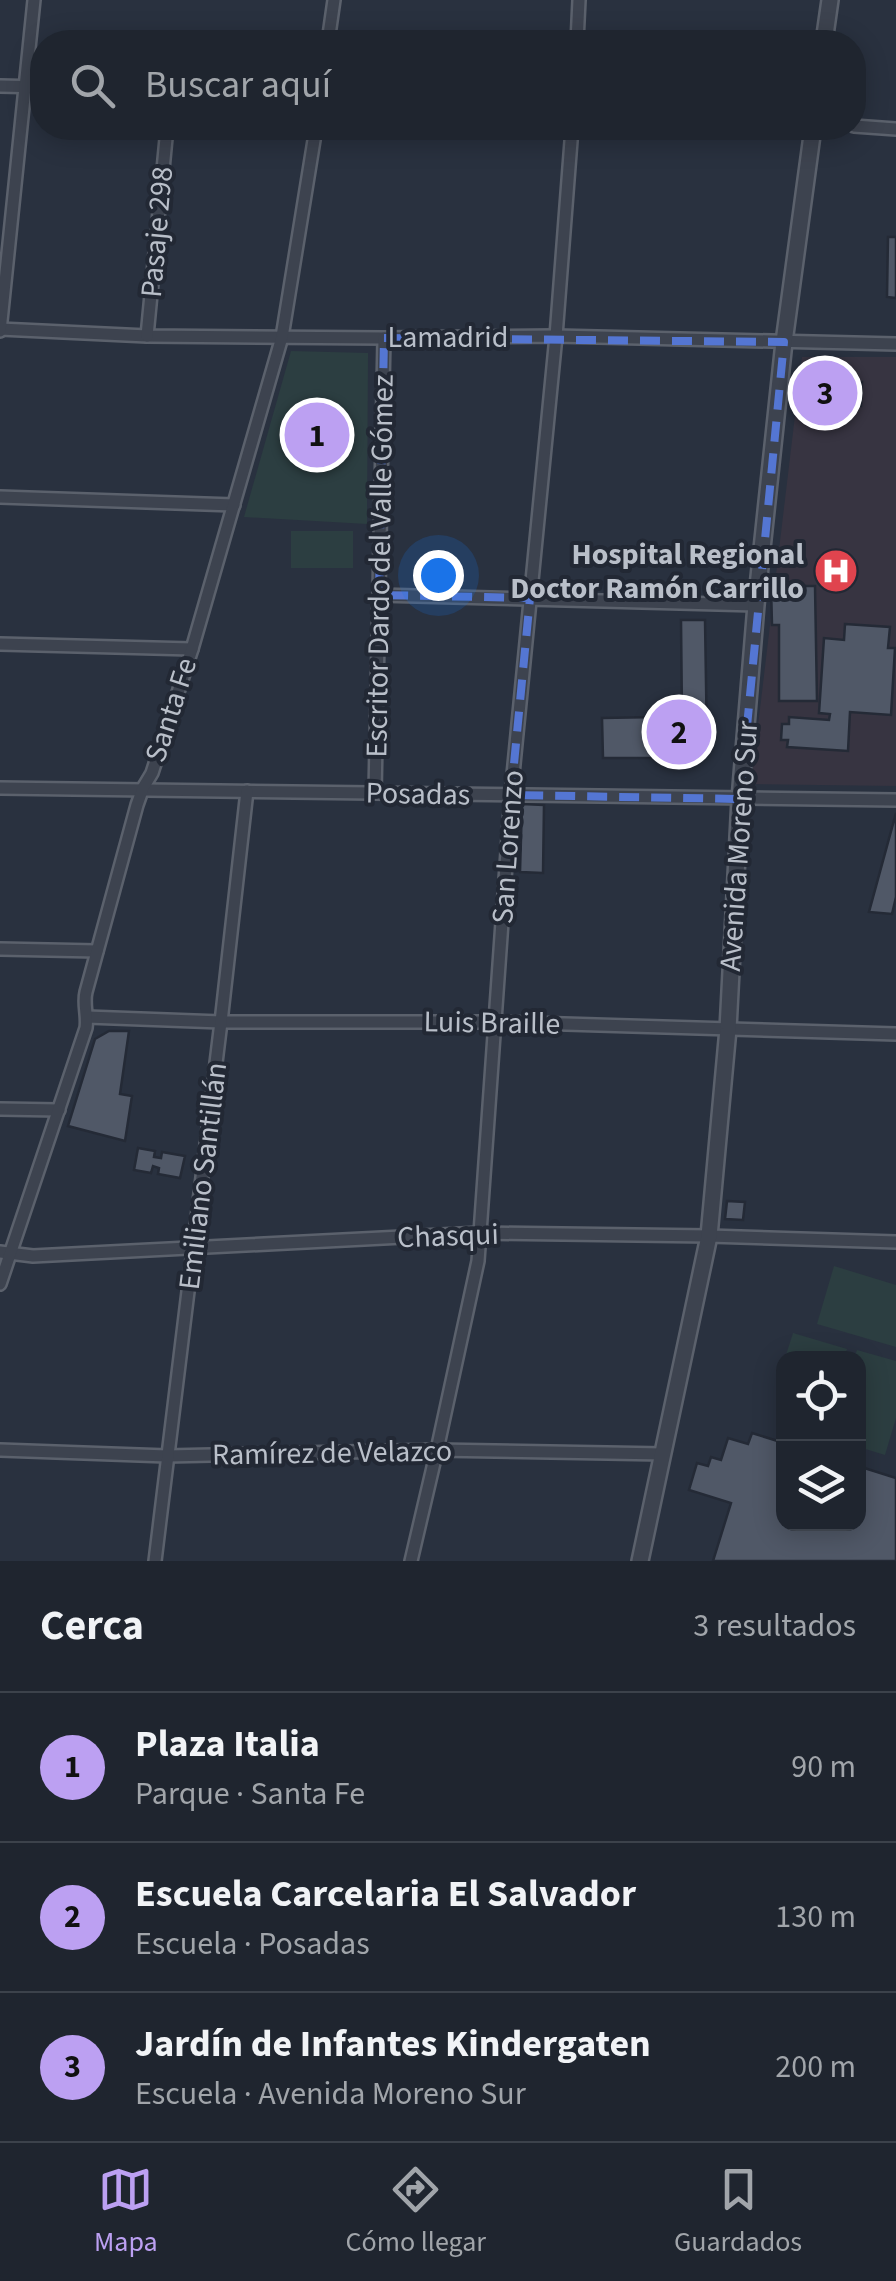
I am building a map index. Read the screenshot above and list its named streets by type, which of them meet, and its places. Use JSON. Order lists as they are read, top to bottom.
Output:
{
  "streets": {
    "street": [
      "Pasaje 298",
      "Lamadrid",
      "Escritor Dardo del Valle Gómez",
      "Santa Fe",
      "Posadas",
      "Avenida Moreno Sur",
      "San Lorenzo",
      "Luis Braille",
      "Emiliano Santillán",
      "Chasqui",
      "Ramírez de Velazco"
    ]
  },
  "crossings": [
    ["Pasaje 298", "Lamadrid"],
    ["Lamadrid", "Escritor Dardo del Valle Gómez"],
    ["Lamadrid", "Santa Fe"],
    ["Lamadrid", "Avenida Moreno Sur"],
    ["Lamadrid", "San Lorenzo"],
    ["Escritor Dardo del Valle Gómez", "Posadas"],
    ["Santa Fe", "Posadas"],
    ["Santa Fe", "Luis Braille"],
    ["Santa Fe", "Chasqui"],
    ["Posadas", "Avenida Moreno Sur"],
    ["Posadas", "San Lorenzo"],
    ["Posadas", "Emiliano Santillán"],
    ["Avenida Moreno Sur", "Luis Braille"],
    ["Avenida Moreno Sur", "Chasqui"],
    ["Avenida Moreno Sur", "Ramírez de Velazco"],
    ["San Lorenzo", "Luis Braille"],
    ["San Lorenzo", "Chasqui"],
    ["San Lorenzo", "Ramírez de Velazco"],
    ["Luis Braille", "Emiliano Santillán"],
    ["Emiliano Santillán", "Chasqui"],
    ["Emiliano Santillán", "Ramírez de Velazco"]
  ],
  "places": {
    "hospital": ["Hospital Regional Doctor Ramón Carrillo"]
  },
  "page": {
    "search": "Buscar aquí",
    "pins": ["3", "1", "2"],
    "heading": ["Cerca", "3 resultados"],
    "list": [
      {
        "mark": "1",
        "name": "Plaza Italia",
        "note": "Parque · Santa Fe",
        "value": "90 m"
      },
      {
        "mark": "2",
        "name": "Escuela Carcelaria El Salvador",
        "note": "Escuela · Posadas",
        "value": "130 m"
      },
      {
        "mark": "3",
        "name": "Jardín de Infantes Kindergaten",
        "note": "Escuela · Avenida Moreno Sur",
        "value": "200 m"
      }
    ],
    "nav": ["Mapa", "Cómo llegar", "Guardados"]
  }
}
